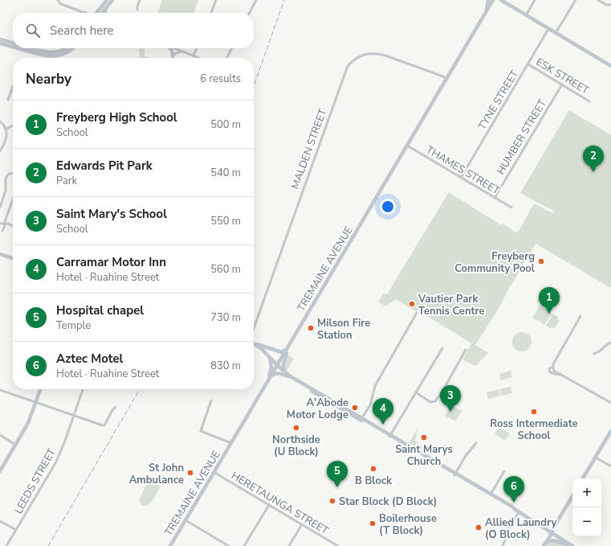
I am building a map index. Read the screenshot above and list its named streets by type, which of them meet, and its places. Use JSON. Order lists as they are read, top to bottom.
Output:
{
  "streets": {
    "main road": ["TREMAINE AVENUE"],
    "street": [
      "ESK STREET",
      "TYNE STREET",
      "HUMBER STREET",
      "MALDEN STREET",
      "THAMES STREET",
      "LEEDS STREET",
      "HERETAUNGA STREET"
    ]
  },
  "crossings": [
    ["ESK STREET", "TYNE STREET"],
    ["ESK STREET", "HUMBER STREET"],
    ["TYNE STREET", "THAMES STREET"],
    ["HUMBER STREET", "THAMES STREET"],
    ["MALDEN STREET", "TREMAINE AVENUE"],
    ["THAMES STREET", "TREMAINE AVENUE"],
    ["TREMAINE AVENUE", "HERETAUNGA STREET"]
  ],
  "places": [
    "Freyberg Community Pool",
    "Vautier Park Tennis Centre",
    "Milson Fire Station",
    "A'Abode Motor Lodge",
    "Ross Intermediate School",
    "Northside (U Block)",
    "Saint Marys Church",
    "B Block",
    "St John Ambulance",
    "Star Block (D Block)",
    "Boilerhouse (T Block)",
    "Allied Laundry (O Block)"
  ],
  "page": {
    "search": "Search here",
    "heading": ["Nearby", "6 results"],
    "list": [
      {
        "mark": "1",
        "name": "Freyberg High School",
        "note": "School",
        "value": "500 m"
      },
      {
        "mark": "2",
        "name": "Edwards Pit Park",
        "note": "Park",
        "value": "540 m"
      },
      {
        "mark": "3",
        "name": "Saint Mary's School",
        "note": "School",
        "value": "550 m"
      },
      {
        "mark": "4",
        "name": "Carramar Motor Inn",
        "note": "Hotel · Ruahine Street",
        "value": "560 m"
      },
      {
        "mark": "5",
        "name": "Hospital chapel",
        "note": "Temple",
        "value": "730 m"
      },
      {
        "mark": "6",
        "name": "Aztec Motel",
        "note": "Hotel · Ruahine Street",
        "value": "830 m"
      }
    ],
    "pins": [
      "2",
      "1",
      "3",
      "4",
      "5",
      "6"
    ],
    "map_buttons": ["+", "−"]
  }
}
